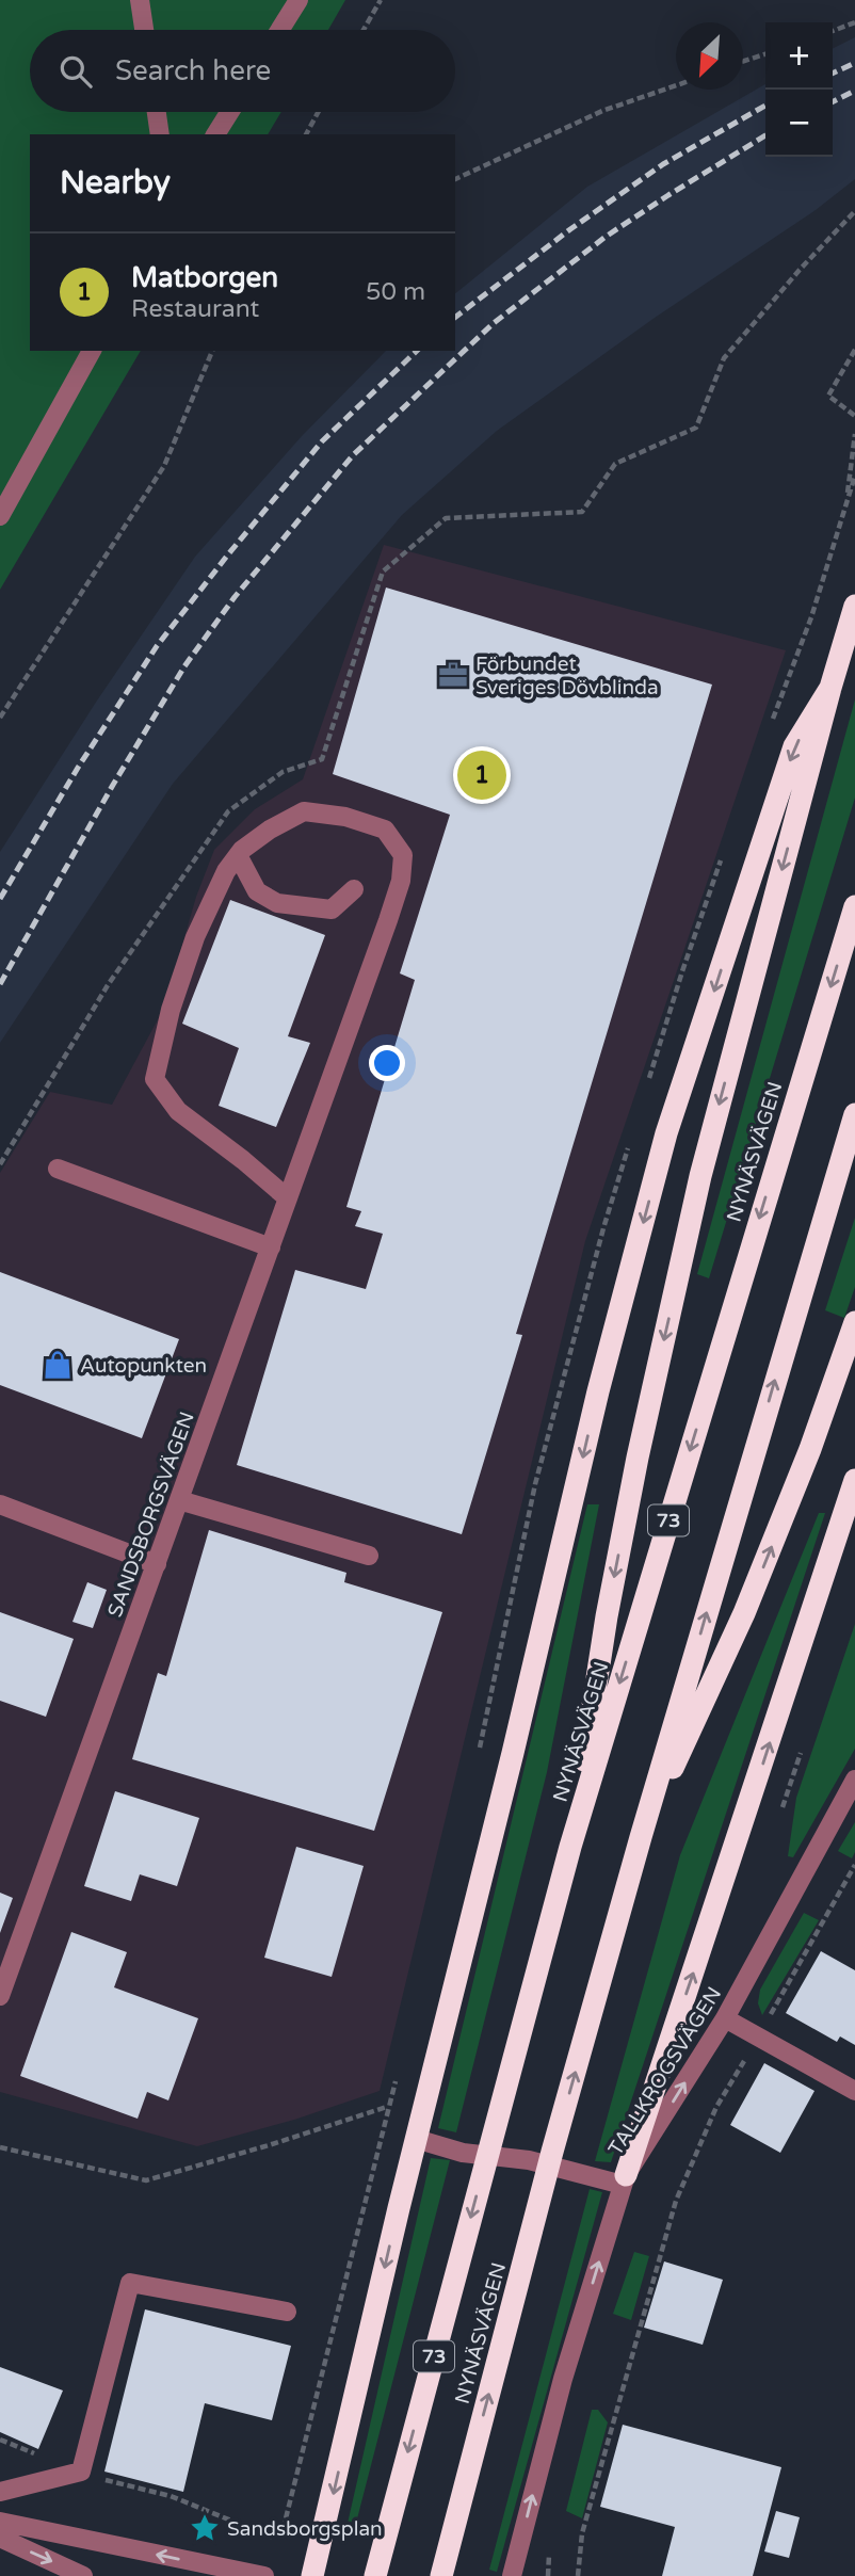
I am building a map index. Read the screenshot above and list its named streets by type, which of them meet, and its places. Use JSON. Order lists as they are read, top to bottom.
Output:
{
  "streets": {
    "highway": ["NYNÄSVÄGEN", "73"],
    "street": ["SANDSBORGSVÄGEN", "TALLKROGSVÄGEN"]
  },
  "one_way": ["TALLKROGSVÄGEN"],
  "places": {
    "office": ["Förbundet Sveriges Dövblinda"],
    "shop": ["Autopunkten"],
    "place": ["Sandsborgsplan"]
  },
  "north": "bottom left",
  "page": {
    "map_buttons": ["+", "−"],
    "search": "Search here",
    "heading": "Nearby",
    "list": [
      {
        "mark": "1",
        "name": "Matborgen",
        "note": "Restaurant",
        "value": "50 m"
      }
    ],
    "pins": "1"
  }
}
